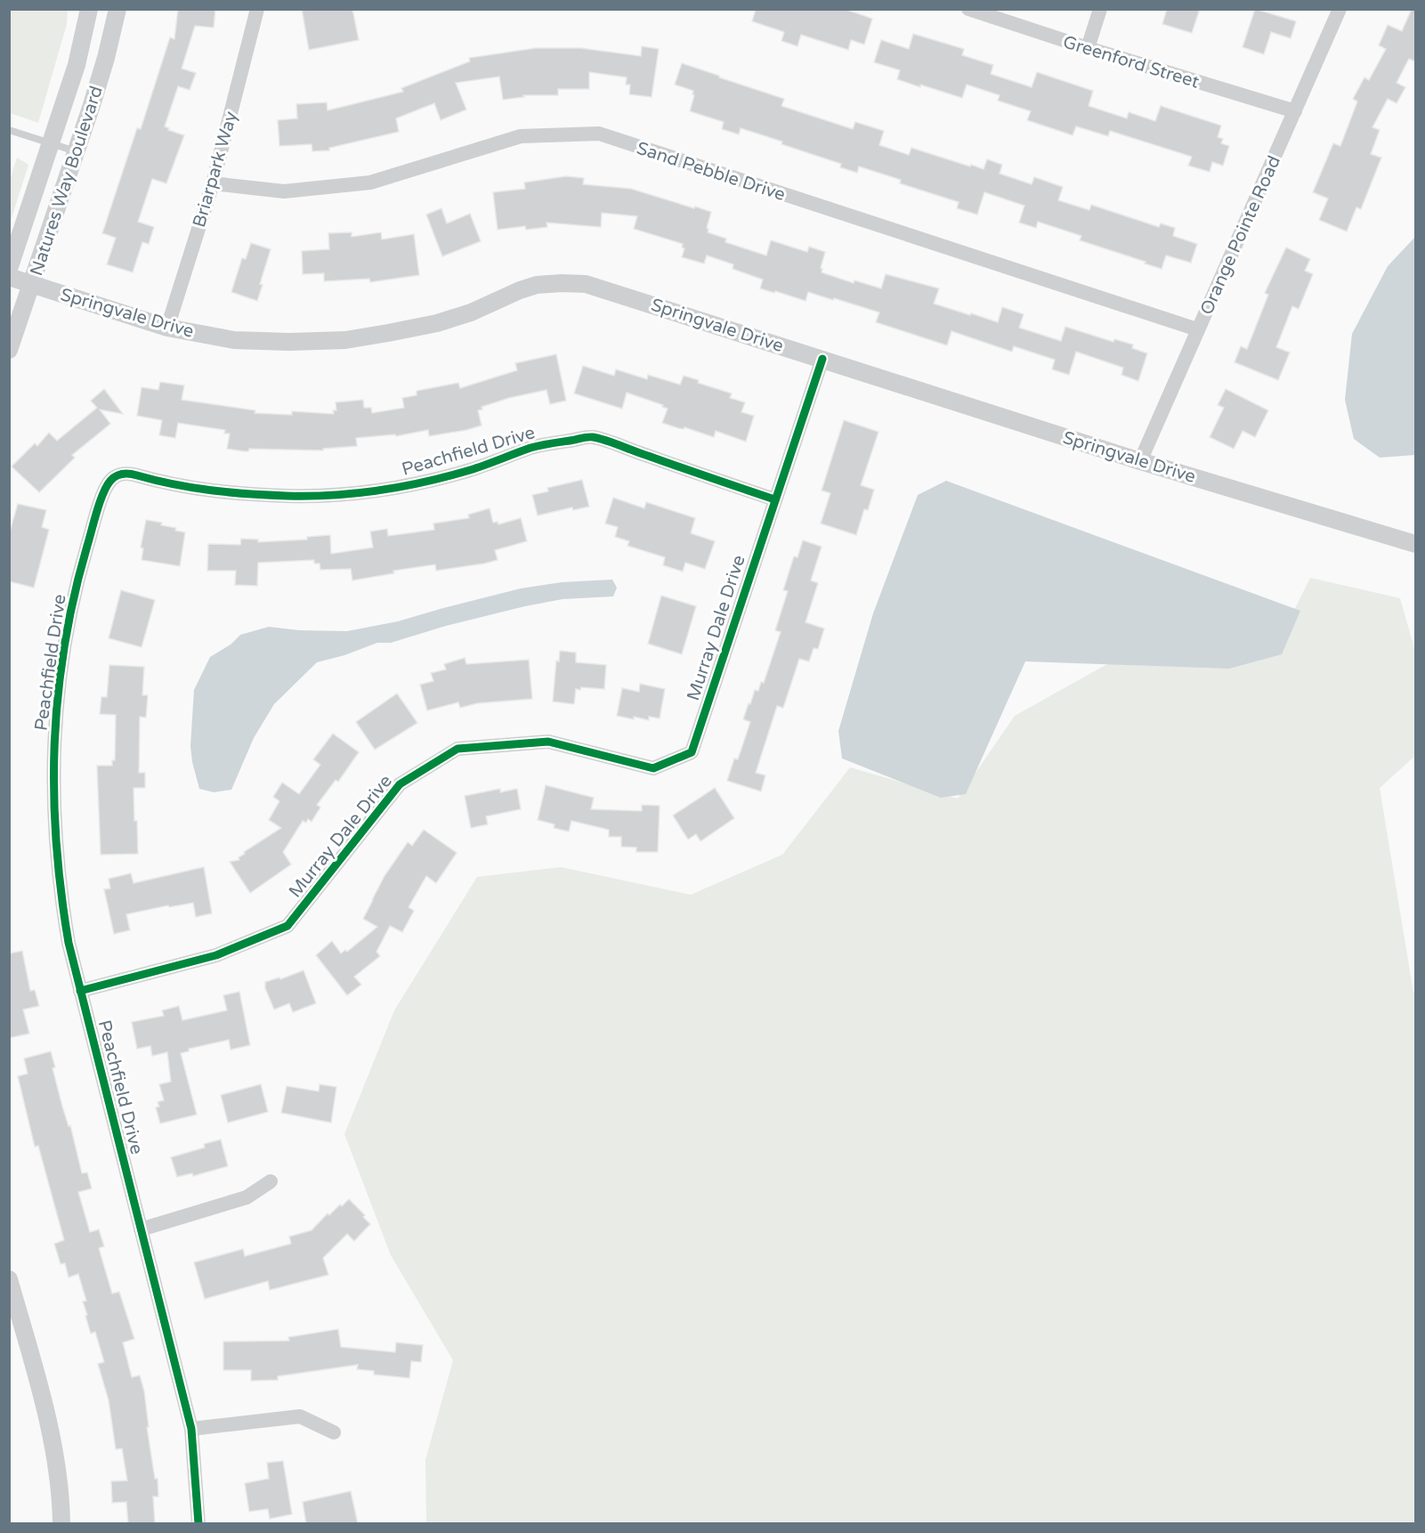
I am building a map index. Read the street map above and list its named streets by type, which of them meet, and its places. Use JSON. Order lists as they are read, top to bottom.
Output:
{
  "streets": {
    "street": [
      "Greenford Street",
      "Briarpark Way",
      "Sand Pebble Drive",
      "Natures Way Boulevard",
      "Orange Pointe Road",
      "Springvale Drive",
      "Peachfield Drive",
      "Murray Dale Drive"
    ]
  },
  "crossings": [
    ["Greenford Street", "Orange Pointe Road"],
    ["Briarpark Way", "Sand Pebble Drive"],
    ["Briarpark Way", "Springvale Drive"],
    ["Sand Pebble Drive", "Orange Pointe Road"],
    ["Natures Way Boulevard", "Springvale Drive"],
    ["Orange Pointe Road", "Springvale Drive"],
    ["Springvale Drive", "Murray Dale Drive"],
    ["Peachfield Drive", "Murray Dale Drive"]
  ]
}
